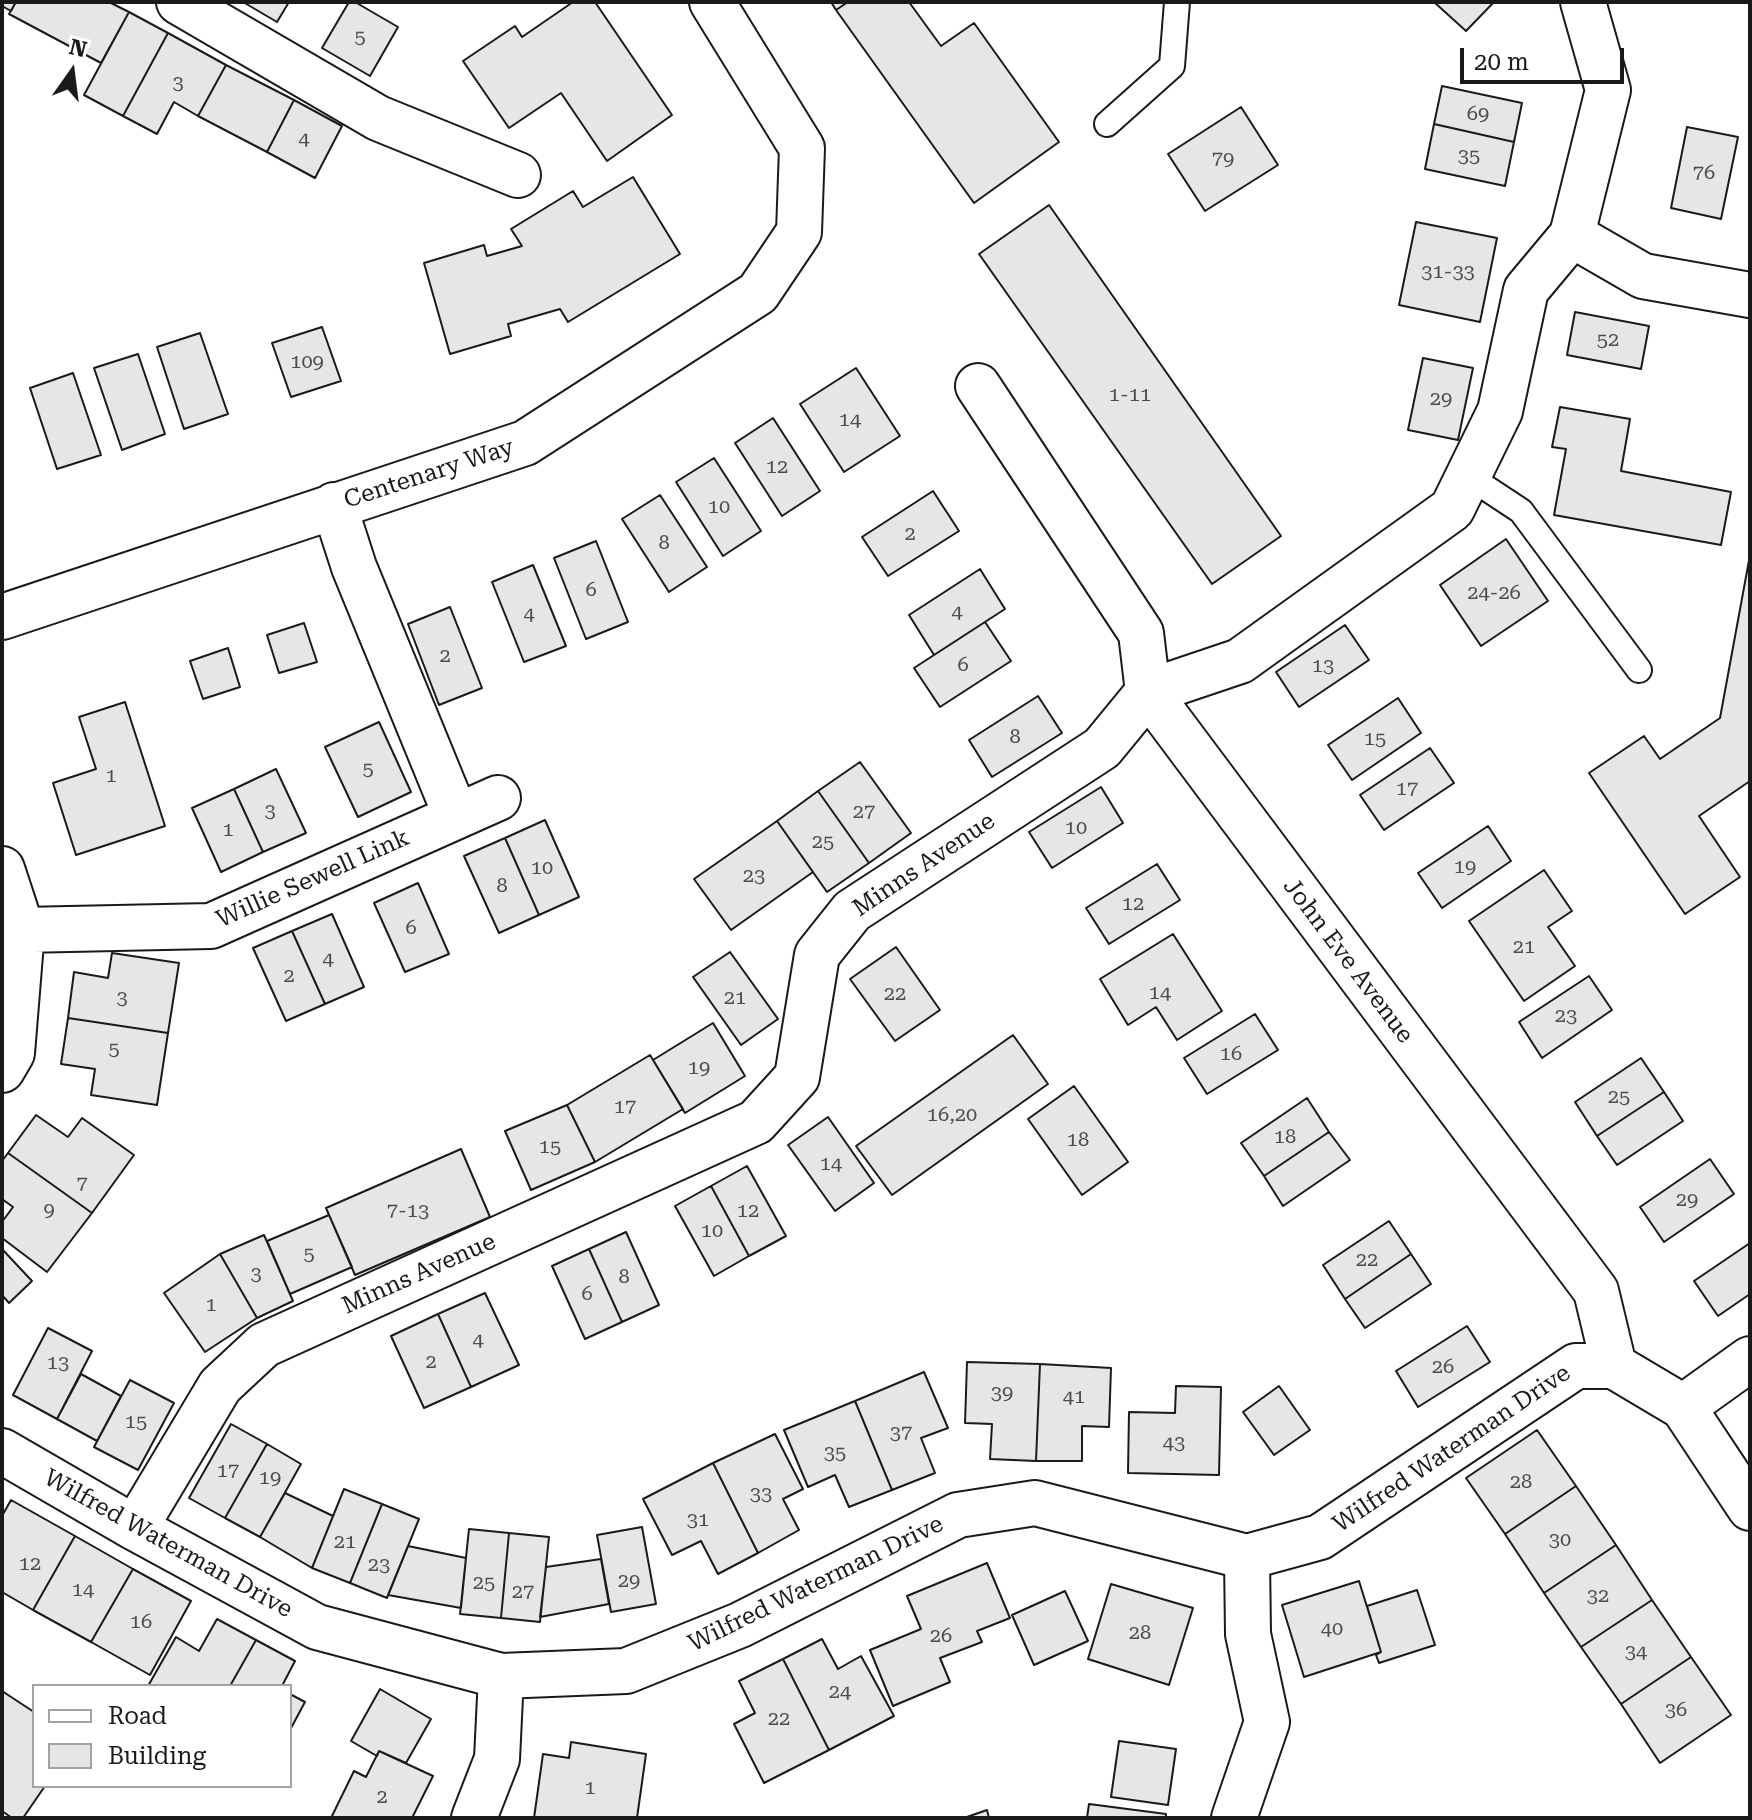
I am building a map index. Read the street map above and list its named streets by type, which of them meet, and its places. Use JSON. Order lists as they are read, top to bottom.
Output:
{
  "streets": {
    "street": [
      "Centenary Way",
      "Minns Avenue",
      "Willie Sewell Link",
      "John Eve Avenue",
      "Wilfred Waterman Drive"
    ]
  },
  "crossings": [
    ["Minns Avenue", "John Eve Avenue"],
    ["Minns Avenue", "Wilfred Waterman Drive"],
    ["John Eve Avenue", "Wilfred Waterman Drive"]
  ],
  "house_numbers": [
    "5",
    "3",
    "69",
    "4",
    "35",
    "79",
    "76",
    "31-33",
    "52",
    "109",
    "1-11",
    "29",
    "14",
    "12",
    "10",
    "2",
    "8",
    "6",
    "24-26",
    "4",
    "4",
    "2",
    "6",
    "13",
    "8",
    "15",
    "5",
    "1",
    "17",
    "3",
    "27",
    "10",
    "1",
    "25",
    "19",
    "10",
    "23",
    "8",
    "12",
    "6",
    "21",
    "4",
    "2",
    "14",
    "22",
    "3",
    "21",
    "23",
    "5",
    "16",
    "19",
    "25",
    "17",
    "16,20",
    "18",
    "18",
    "15",
    "14",
    "7",
    "29",
    "9",
    "7-13",
    "12",
    "10",
    "5",
    "22",
    "3",
    "8",
    "6",
    "1",
    "4",
    "2",
    "13",
    "26",
    "39",
    "41",
    "15",
    "37",
    "43",
    "35",
    "17",
    "19",
    "28",
    "33",
    "31",
    "30",
    "21",
    "12",
    "23",
    "29",
    "25",
    "14",
    "27",
    "32",
    "16",
    "40",
    "28",
    "26",
    "34",
    "24",
    "36",
    "22",
    "1",
    "2"
  ],
  "legend": ["Road", "Building"],
  "scale_bar": "20 m",
  "north": "top"
}
